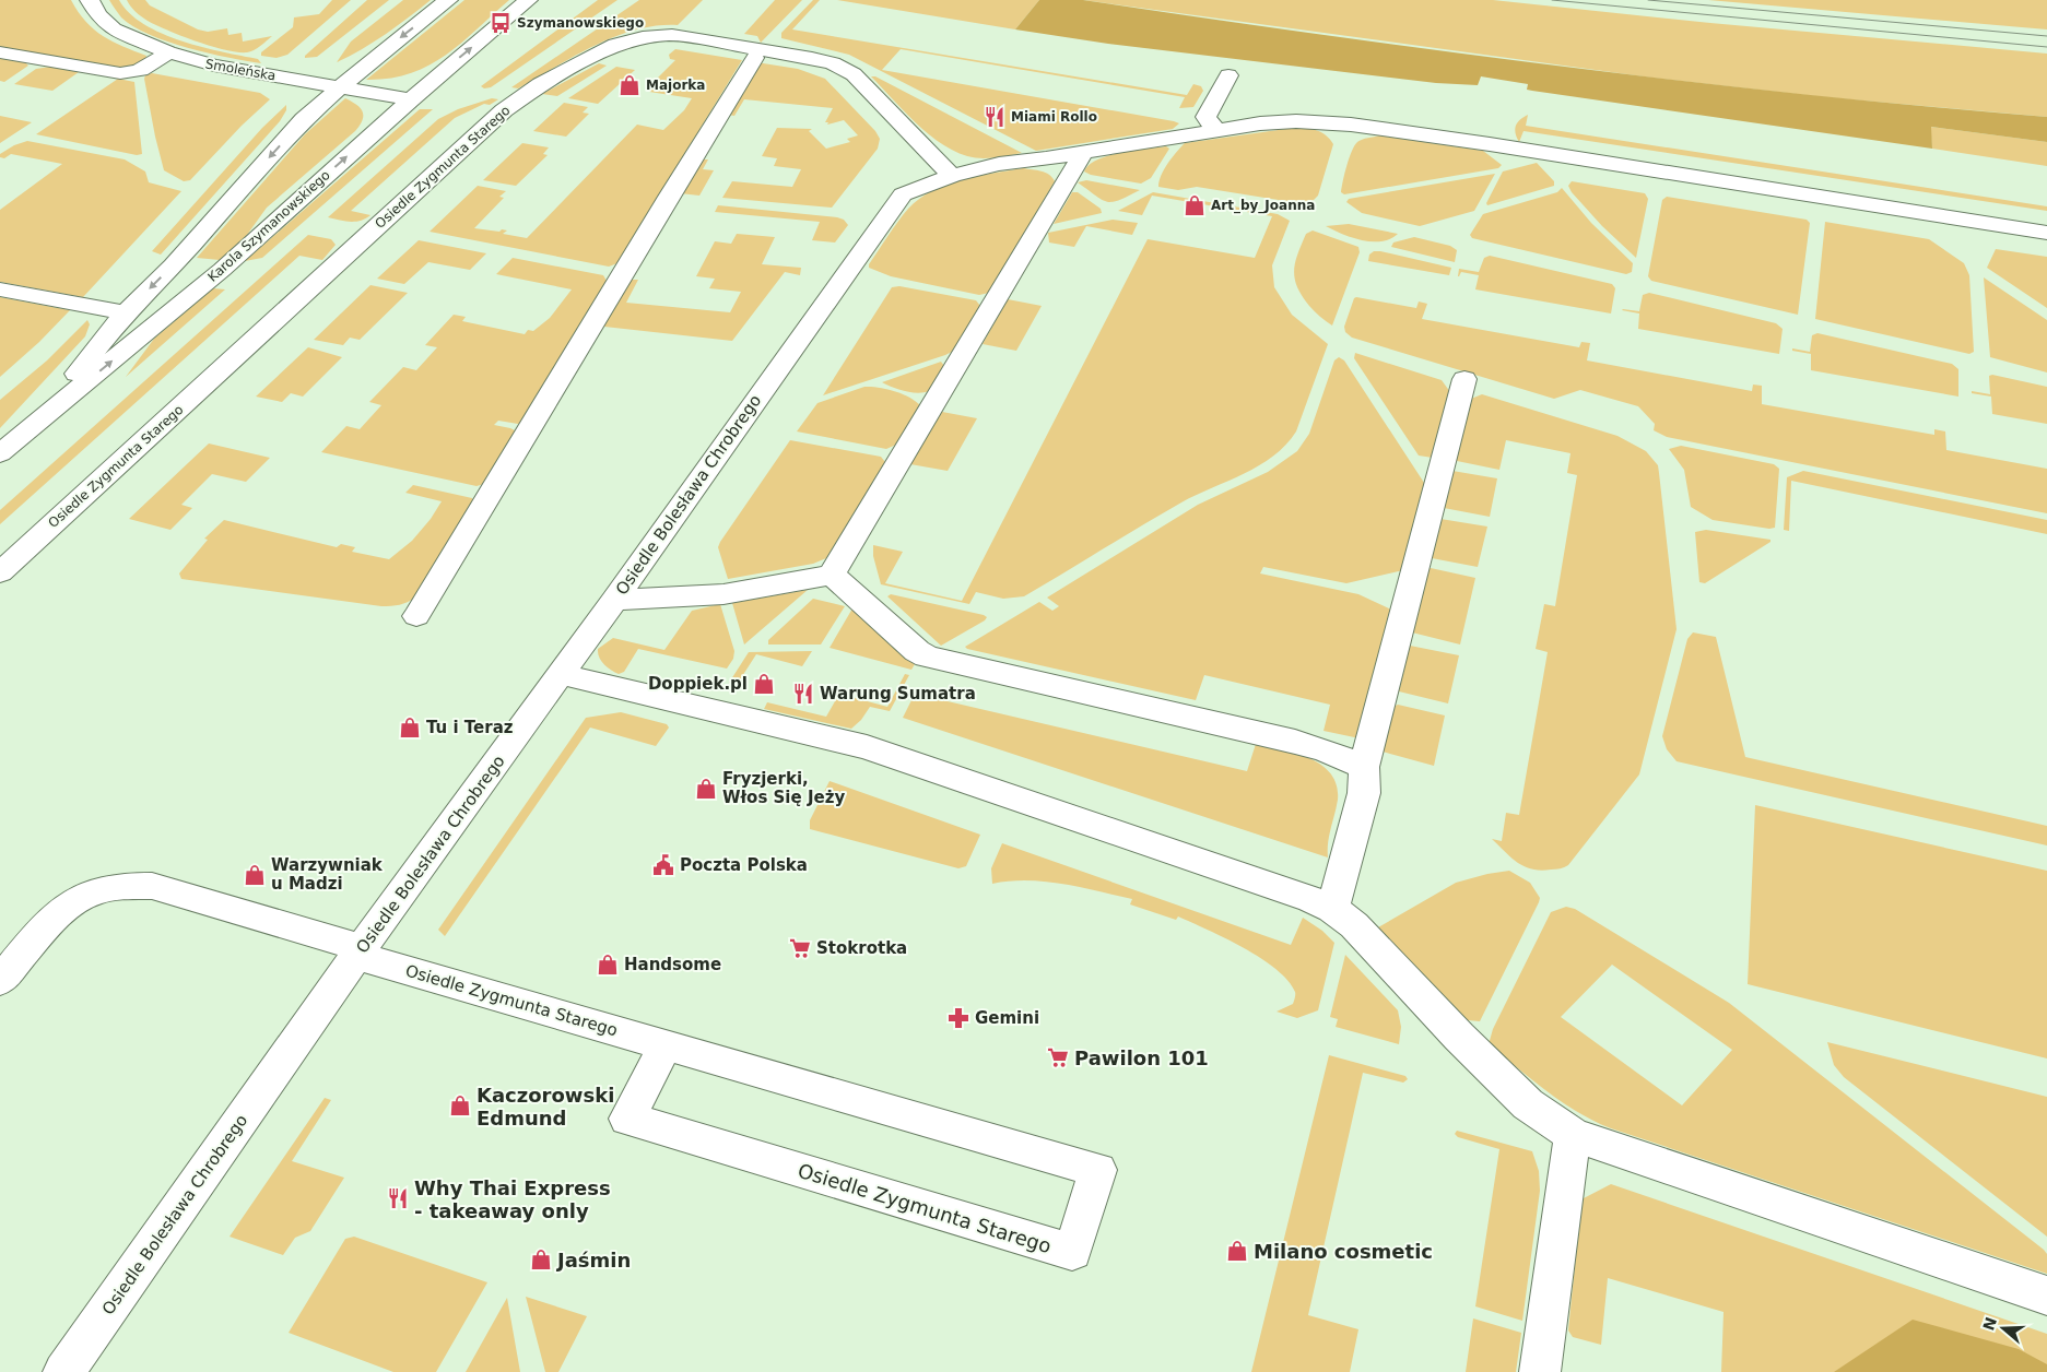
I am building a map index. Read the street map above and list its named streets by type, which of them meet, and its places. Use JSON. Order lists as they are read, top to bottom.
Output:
{
  "streets": {
    "street": [
      "Smoleńska",
      "Osiedle Zygmunta Starego",
      "Karola Szymanowskiego",
      "Osiedle Bolesława Chrobrego"
    ]
  },
  "crossings": [
    ["Smoleńska", "Karola Szymanowskiego"],
    ["Osiedle Zygmunta Starego", "Osiedle Bolesława Chrobrego"]
  ],
  "places": {
    "bus stop": ["Szymanowskiego"],
    "shop": [
      "Majorka",
      "Art_by_Joanna",
      "Doppiek.pl",
      "Tu i Teraz",
      "Fryzjerki, Włos Się Jeży",
      "Warzywniak u Madzi",
      "Handsome",
      "Kaczorowski Edmund",
      "Milano cosmetic",
      "Jaśmin"
    ],
    "restaurant": ["Miami Rollo", "Warung Sumatra", "Why Thai Express - takeaway only"],
    "public building": ["Poczta Polska"],
    "supermarket": ["Stokrotka", "Pawilon 101"],
    "pharmacy": ["Gemini"]
  },
  "north": "left"
}
